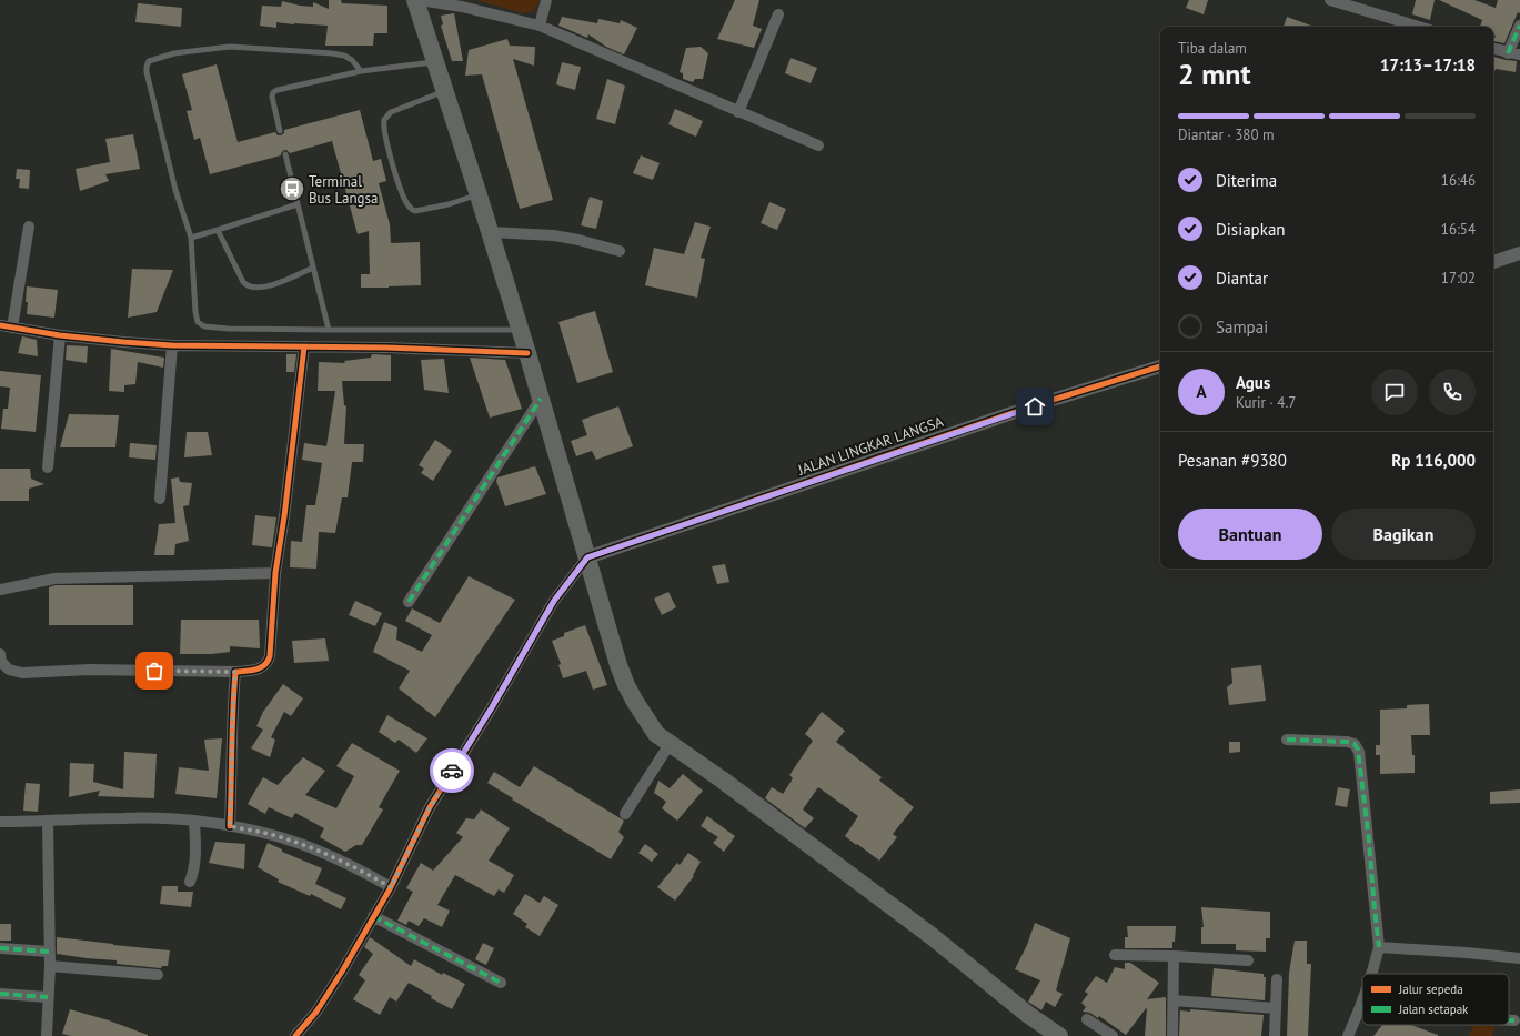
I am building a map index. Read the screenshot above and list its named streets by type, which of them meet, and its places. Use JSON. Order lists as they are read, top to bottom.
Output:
{
  "streets": {
    "street": ["JALAN LINGKAR LANGSA"]
  },
  "places": {
    "bus stop": ["Terminal Bus Langsa"]
  },
  "legend": ["Jalur sepeda", "Jalan setapak"],
  "page": {
    "heading": ["2 mnt", "Tiba dalam", "17:13–17:18"],
    "panel": [
      "Agus",
      "Kurir · 4.7",
      "Pesanan #9380",
      "Rp 116,000"
    ],
    "bar": "Diantar · 380 m",
    "list": [
      ["Diterima", "16:46"],
      ["Disiapkan", "16:54"],
      ["Diantar", "17:02"],
      "Sampai"
    ],
    "round": "A",
    "buttons": ["Bantuan", "Bagikan"]
  }
}
